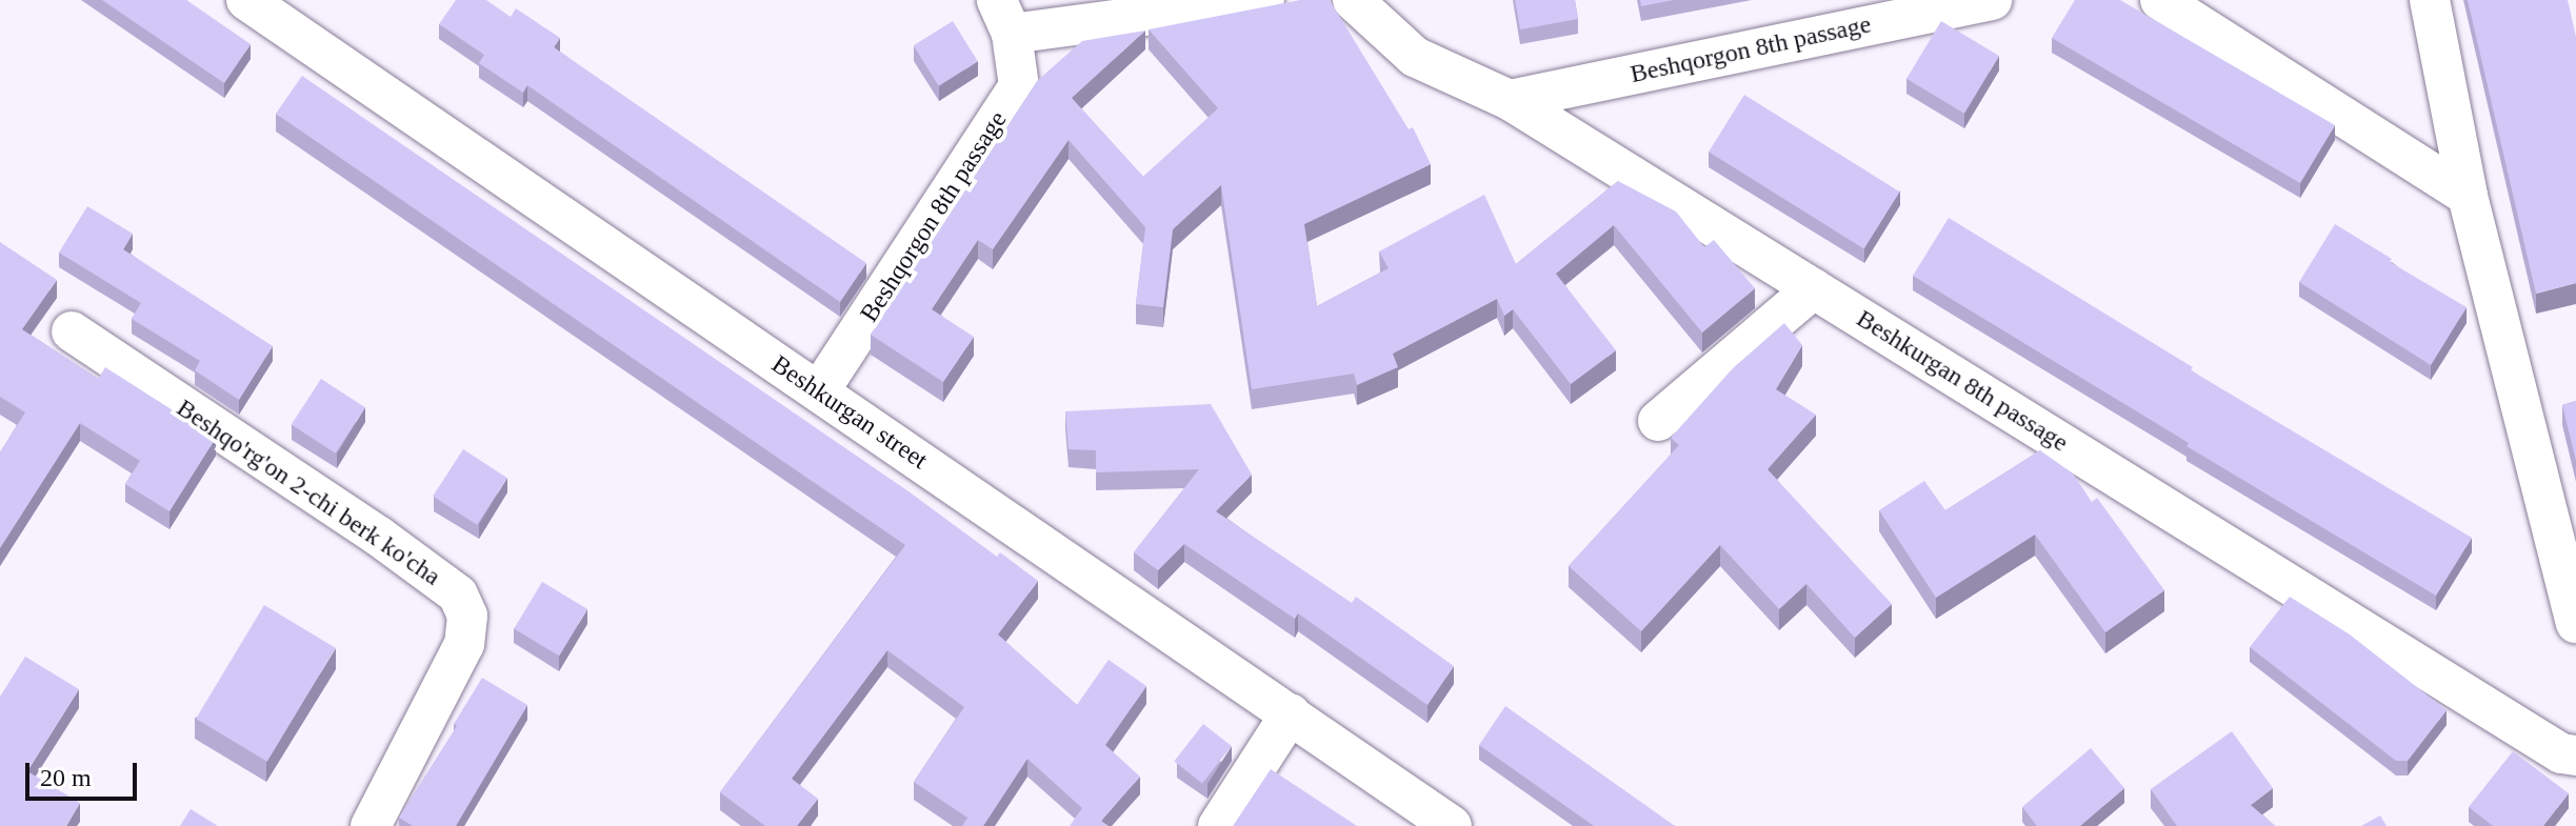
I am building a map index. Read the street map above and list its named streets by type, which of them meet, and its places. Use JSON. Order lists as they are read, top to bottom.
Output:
{
  "streets": {
    "street": [
      "Beshqorgon 8th passage",
      "Beshkurgan 8th passage",
      "Beshkurgan street",
      "Beshqo'rg'on 2-chi berk ko'cha"
    ]
  },
  "crossings": [
    ["Beshqorgon 8th passage", "Beshkurgan 8th passage"],
    ["Beshqorgon 8th passage", "Beshkurgan street"]
  ],
  "scale_bar": "20 m"
}
